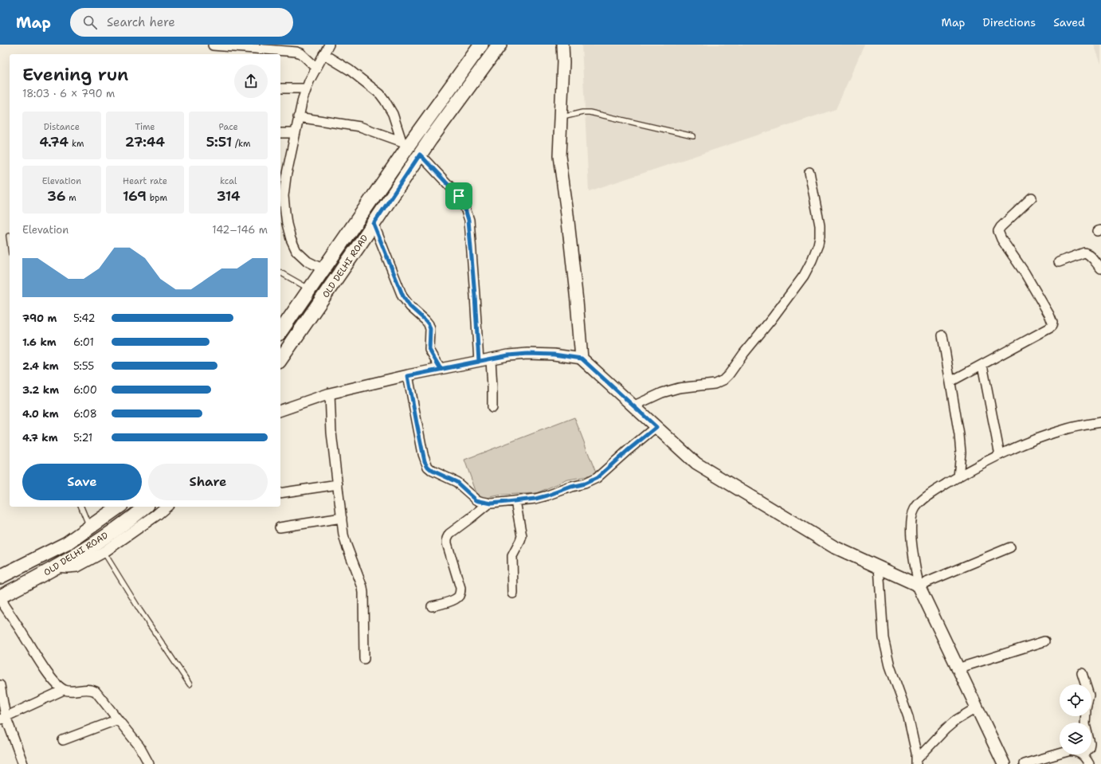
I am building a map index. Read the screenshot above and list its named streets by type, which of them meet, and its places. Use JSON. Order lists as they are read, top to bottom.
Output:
{
  "streets": {
    "main road": ["OLD DELHI ROAD"]
  },
  "page": {
    "header": "Map",
    "search": "Search here",
    "nav": ["Map", "Directions", "Saved"],
    "heading": ["Evening run", "18:03 · 6 × 790 m"],
    "stats": [
      ["Distance", "4.74 km"],
      ["Time", "27:44"],
      ["Pace", "5:51 /km"],
      ["Elevation", "36 m"],
      ["Heart rate", "169 bpm"],
      ["kcal", "314"]
    ],
    "chart": ["Elevation", "142–146 m"],
    "list": [
      {
        "name": "790 m",
        "note": "5:42"
      },
      {
        "name": "1.6 km",
        "note": "6:01"
      },
      {
        "name": "2.4 km",
        "note": "5:55"
      },
      {
        "name": "3.2 km",
        "note": "6:00"
      },
      {
        "name": "4.0 km",
        "note": "6:08"
      },
      {
        "name": "4.7 km",
        "note": "5:21"
      }
    ],
    "buttons": ["Save", "Share"]
  }
}
